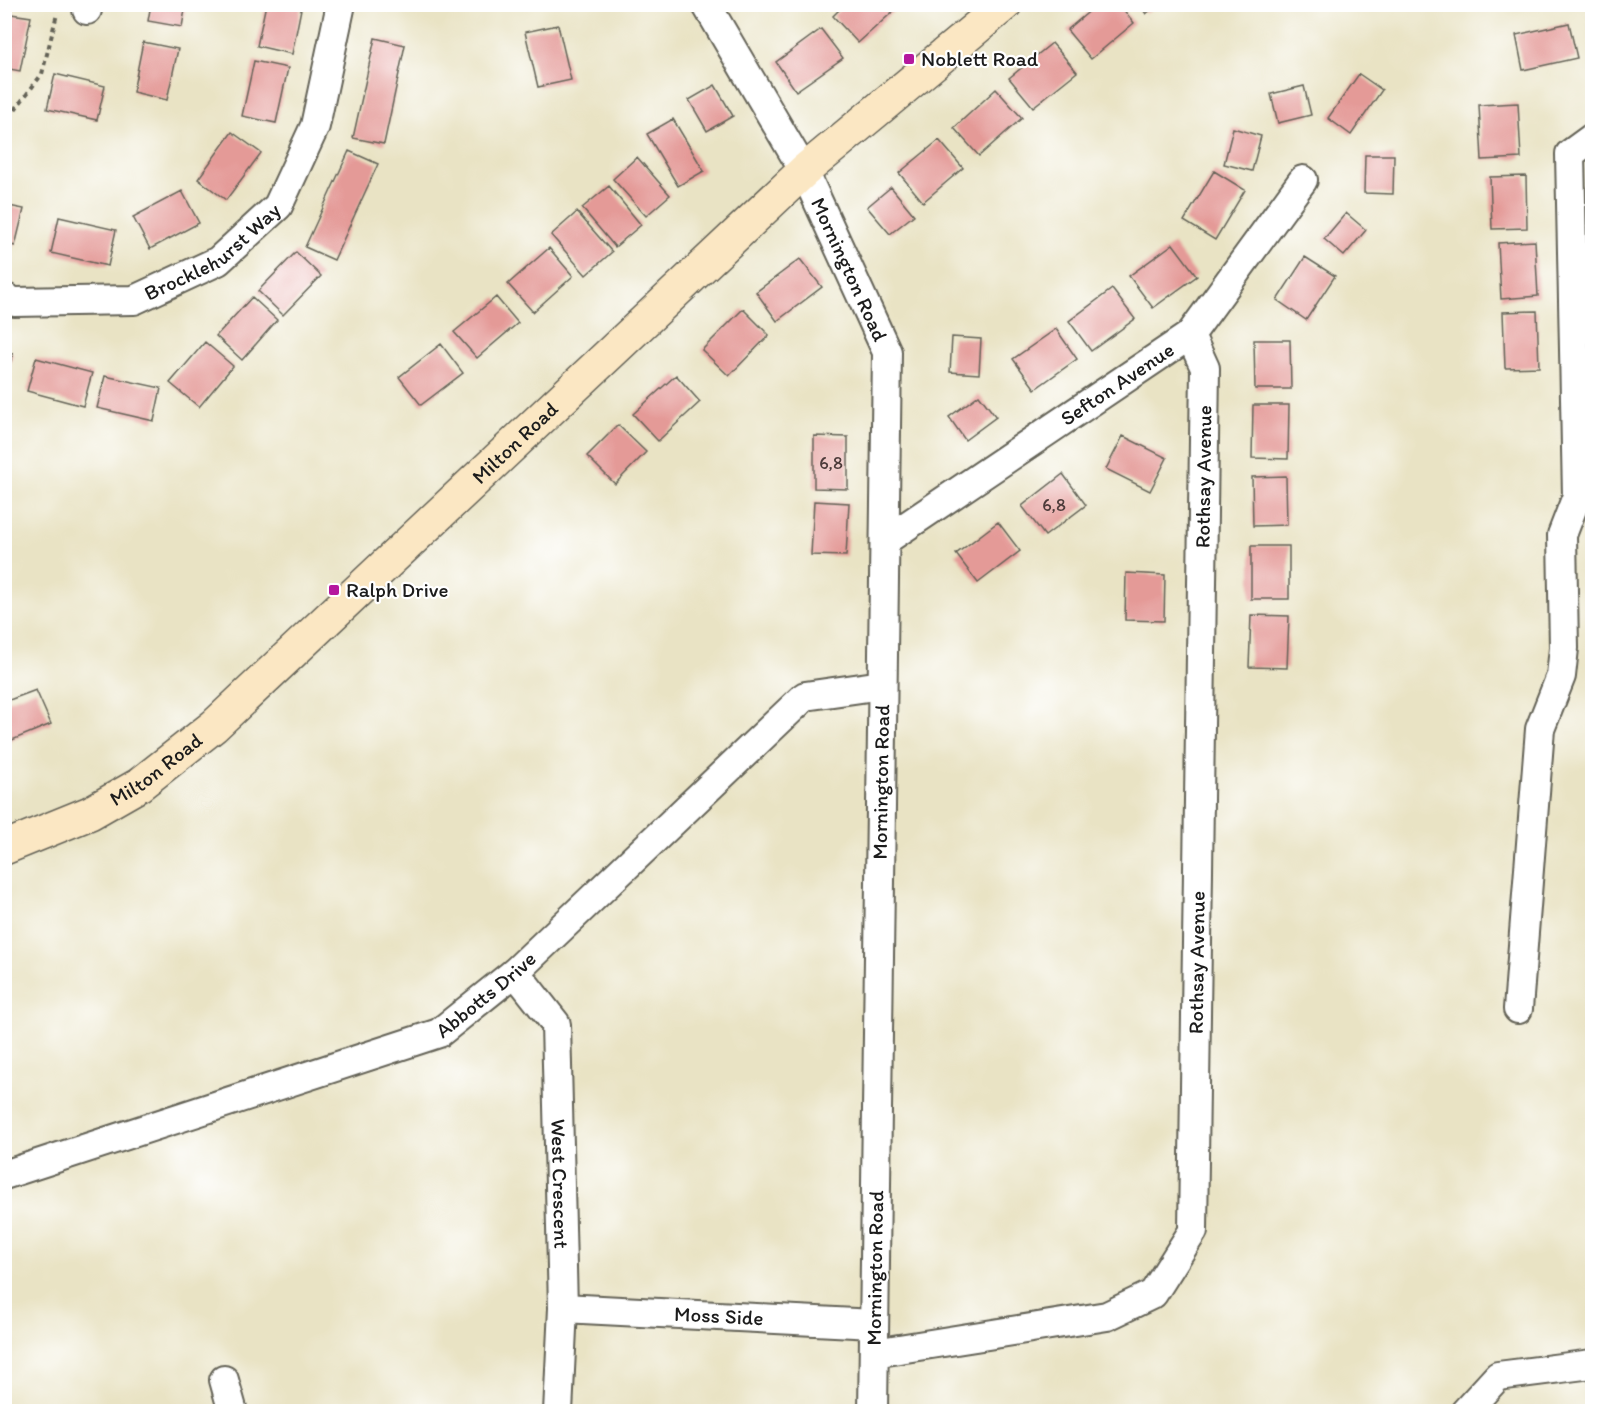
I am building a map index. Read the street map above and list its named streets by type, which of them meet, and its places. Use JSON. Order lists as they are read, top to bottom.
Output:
{
  "streets": {
    "street": [
      "Brocklehurst Way",
      "Mornington Road",
      "Sefton Avenue",
      "Milton Road",
      "Rothsay Avenue",
      "Abbotts Drive",
      "West Crescent",
      "Moss Side"
    ]
  },
  "crossings": [
    ["Mornington Road", "Sefton Avenue"],
    ["Mornington Road", "Milton Road"],
    ["Mornington Road", "Rothsay Avenue"],
    ["Mornington Road", "Abbotts Drive"],
    ["Mornington Road", "Moss Side"],
    ["Sefton Avenue", "Rothsay Avenue"],
    ["Abbotts Drive", "West Crescent"],
    ["West Crescent", "Moss Side"]
  ],
  "places": {
    "transit": ["Noblett Road", "Ralph Drive"]
  },
  "house_numbers": ["6,8", "6,8"]
}
